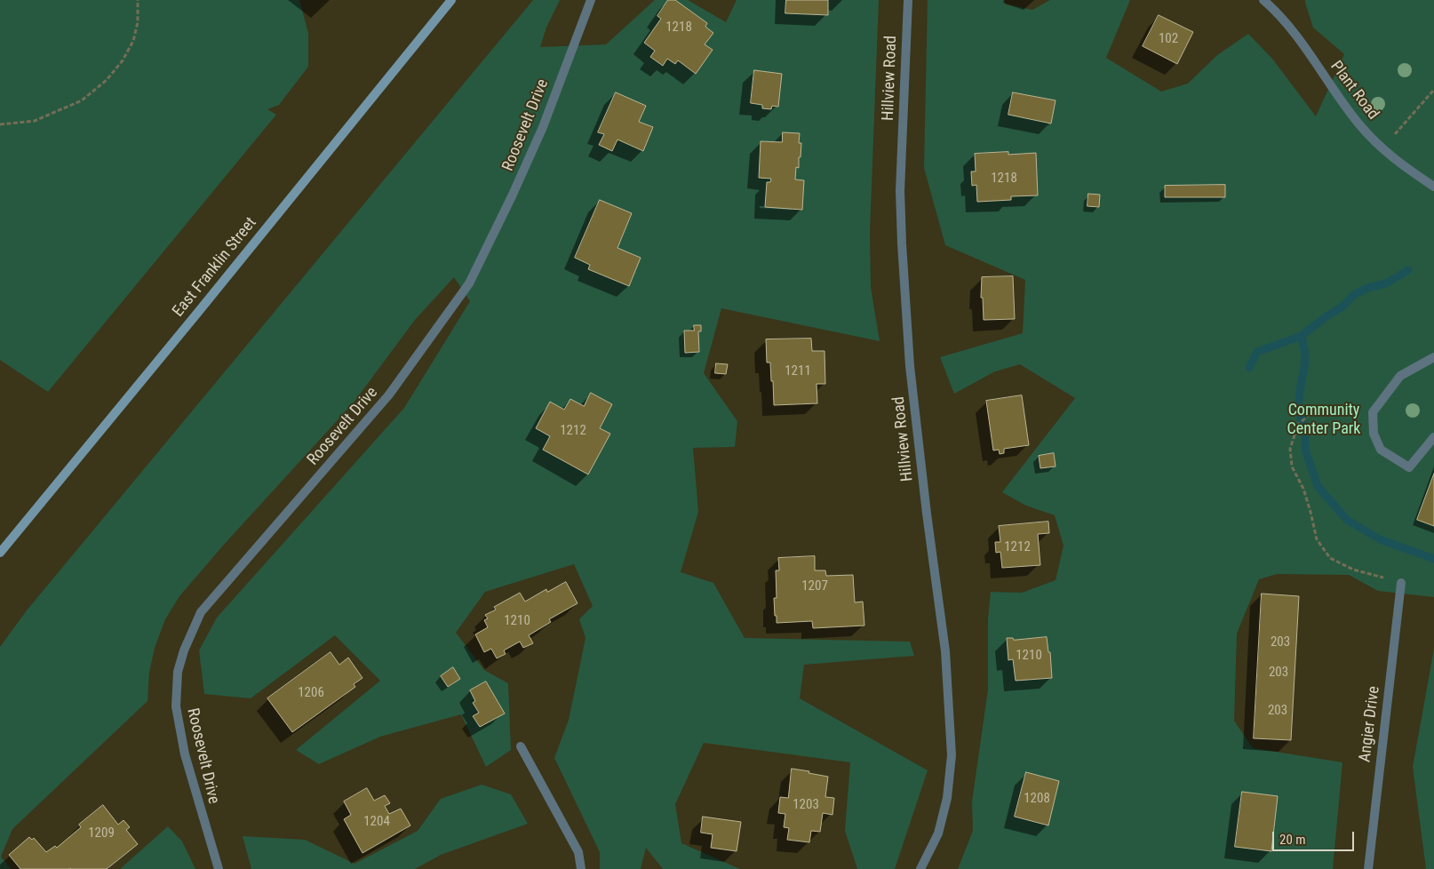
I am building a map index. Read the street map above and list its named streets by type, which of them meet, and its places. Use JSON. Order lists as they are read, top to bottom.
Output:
{
  "streets": {
    "main road": ["East Franklin Street"],
    "street": [
      "Hillview Road",
      "Plant Road",
      "Roosevelt Drive",
      "Angier Drive"
    ]
  },
  "parks": ["Community Center Park"],
  "house_numbers": [
    "1218",
    "102",
    "1218",
    "1211",
    "1212",
    "1212",
    "1207",
    "1210",
    "203",
    "1210",
    "203",
    "1206",
    "203",
    "1208",
    "1203",
    "1204",
    "1209"
  ],
  "scale_bar": "20 m"
}
